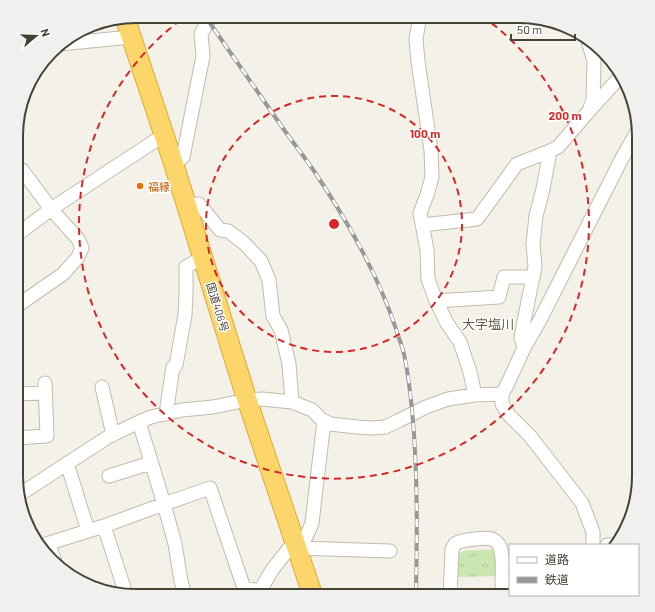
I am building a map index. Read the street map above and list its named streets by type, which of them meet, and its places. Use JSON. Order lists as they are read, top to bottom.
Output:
{
  "streets": {
    "highway": ["国道406号"]
  },
  "districts": ["大字塩川"],
  "places": ["福縁"],
  "legend": ["道路", "鉄道"],
  "scale_bar": "50 m",
  "north": "right",
  "rings": ["200 m", "100 m"]
}
